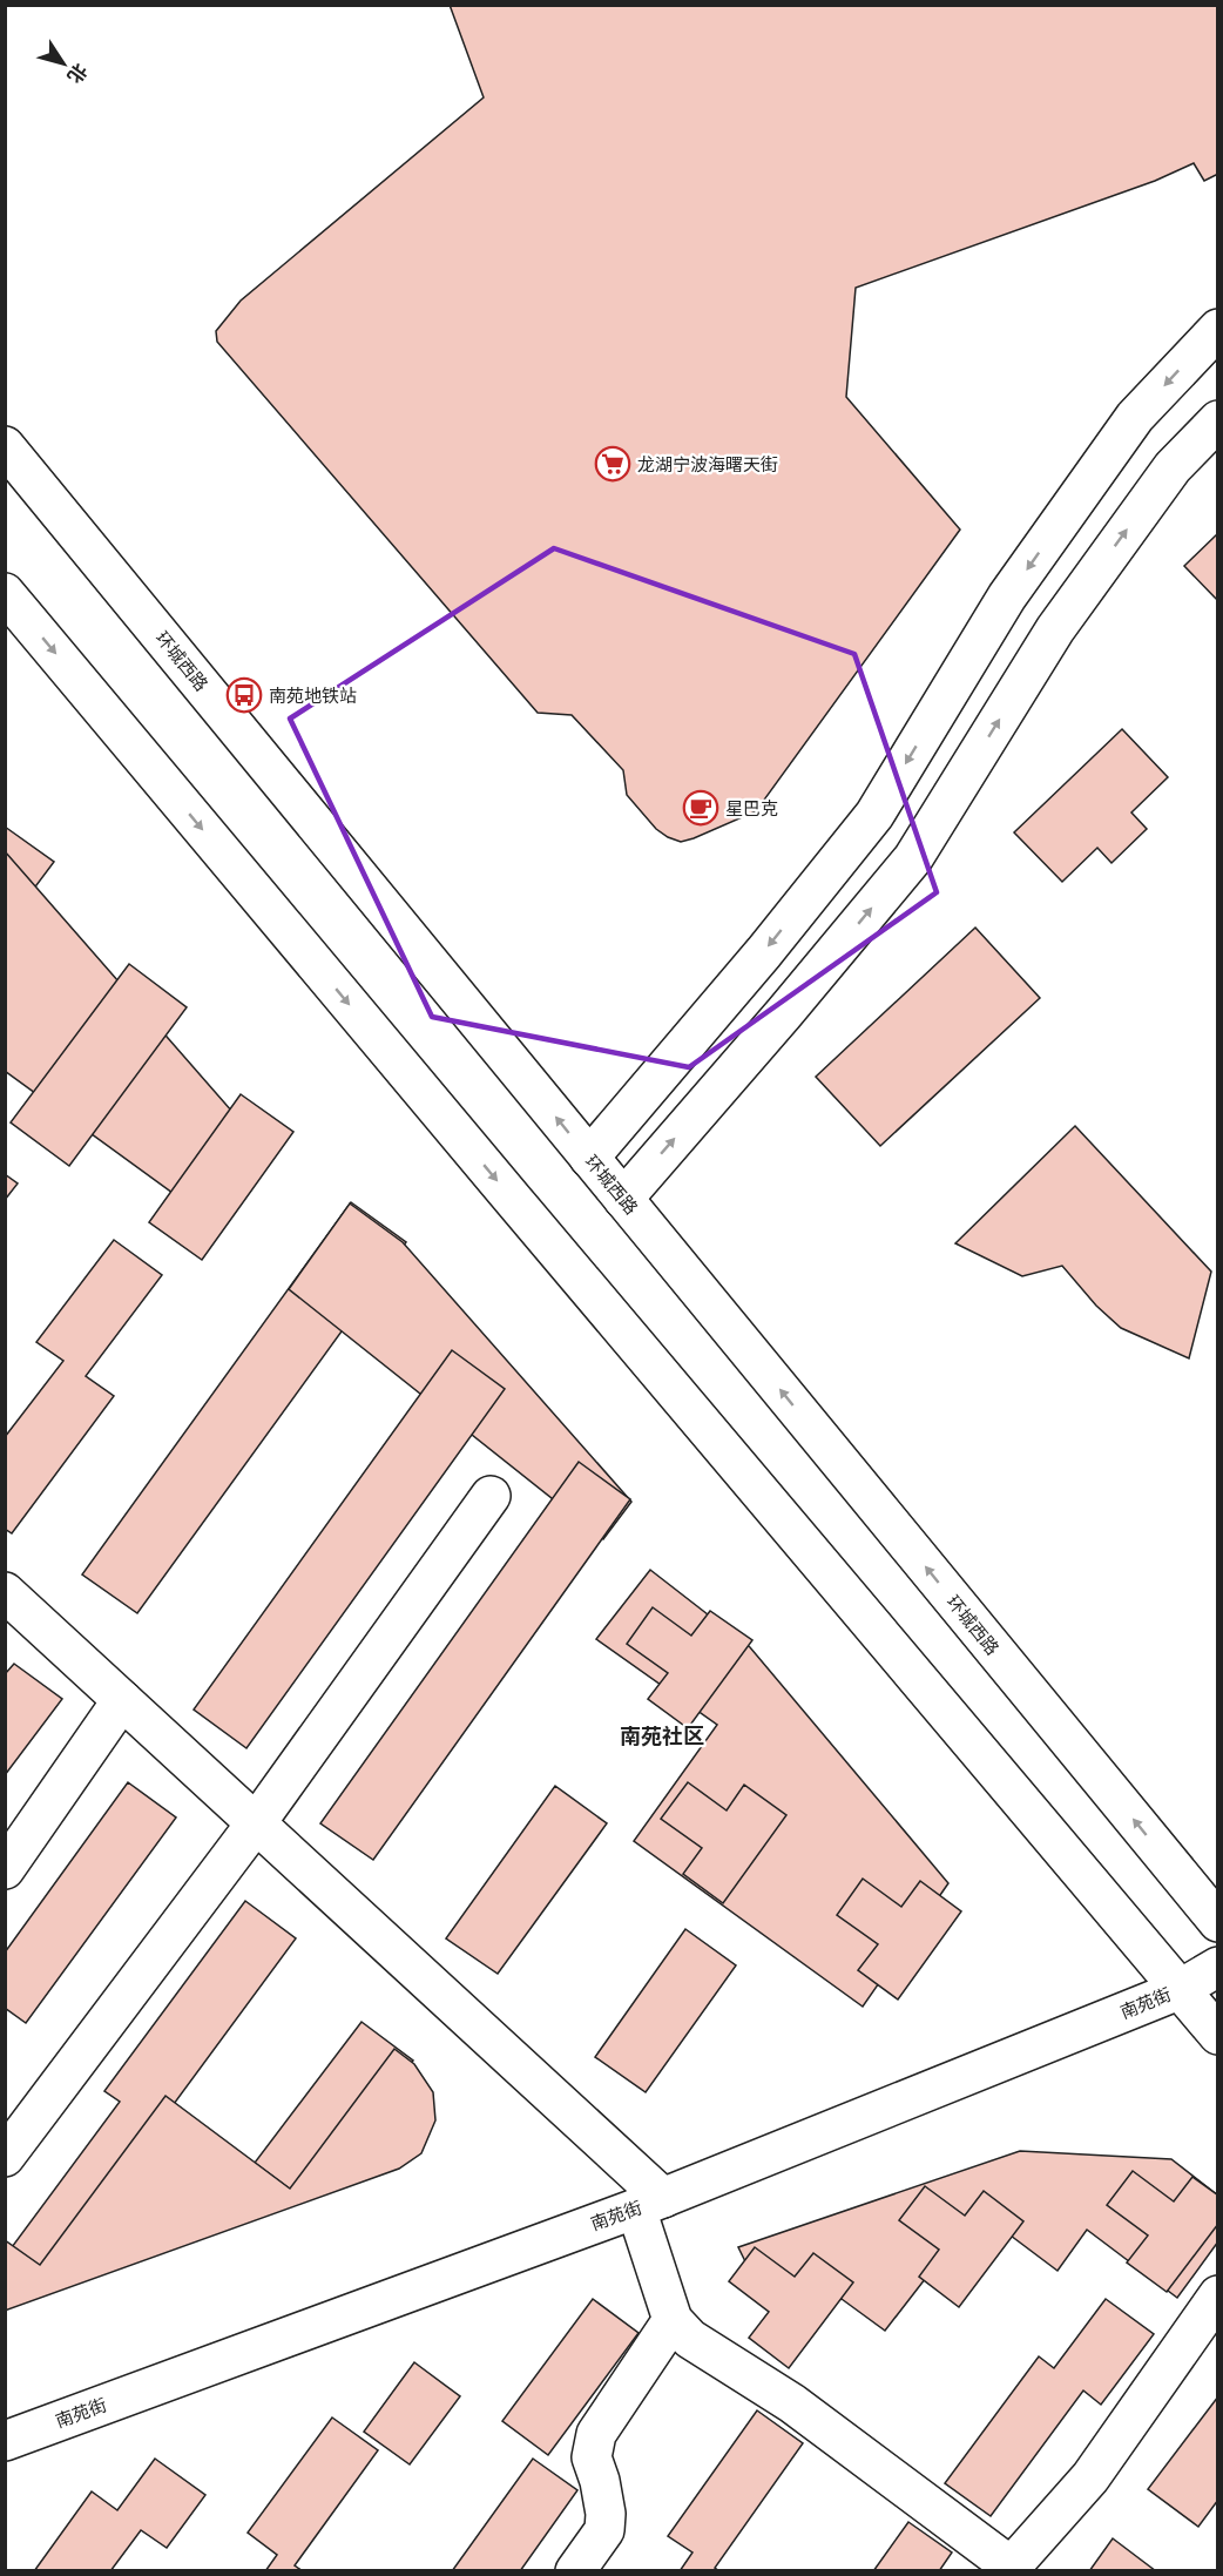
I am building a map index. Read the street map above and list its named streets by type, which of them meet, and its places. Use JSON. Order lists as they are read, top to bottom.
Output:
{
  "streets": {
    "street": ["环城西路", "南苑街"]
  },
  "districts": ["南苑社区"],
  "places": {
    "supermarket": ["龙湖宁波海曙天街"],
    "bus stop": ["南苑地铁站"],
    "cafe": ["星巴克"]
  },
  "north": "bottom right"
}
